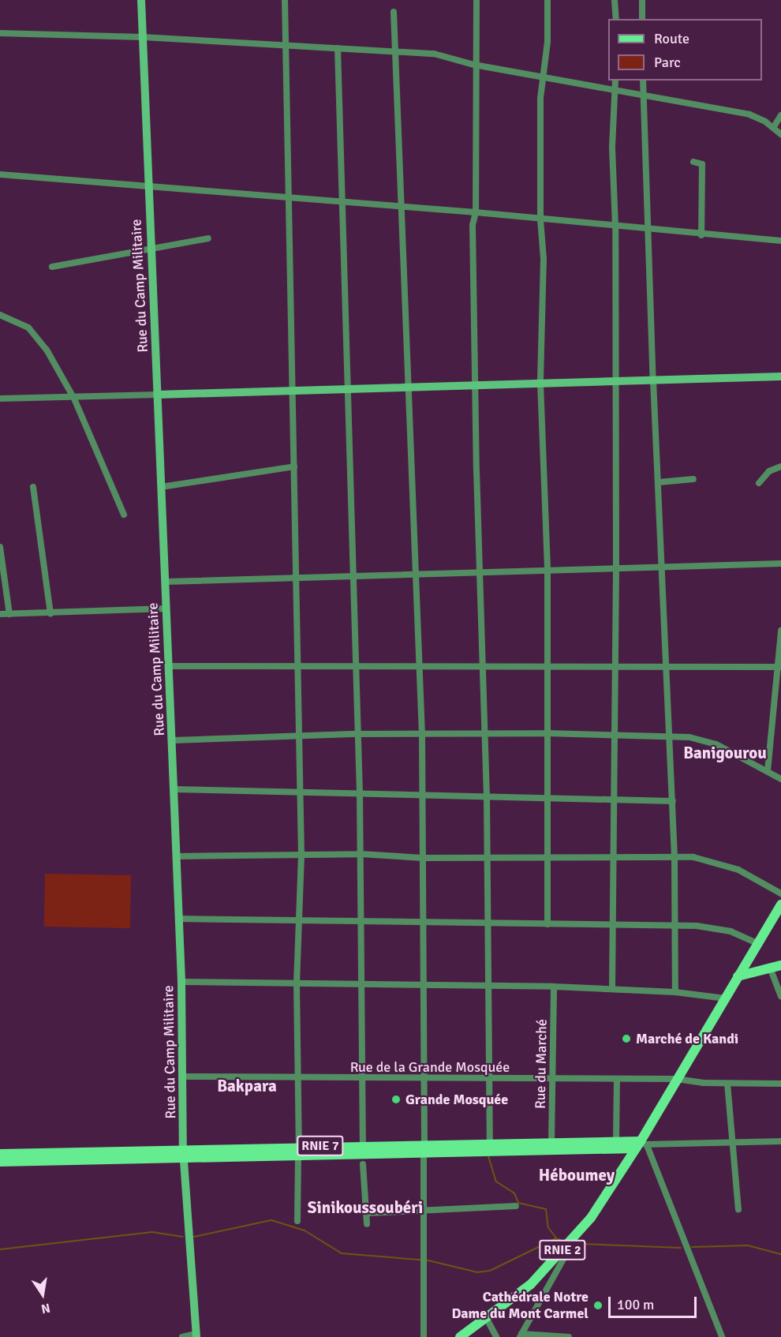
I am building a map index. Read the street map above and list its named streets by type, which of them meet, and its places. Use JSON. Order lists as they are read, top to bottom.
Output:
{
  "streets": {
    "main road": ["RNIE 7", "RNIE 2"],
    "street": ["Rue du Camp Militaire", "Rue du Marché", "Rue de la Grande Mosquée"]
  },
  "crossings": [
    ["Rue du Camp Militaire", "Rue de la Grande Mosquée"],
    ["Rue du Camp Militaire", "RNIE 7"],
    ["Rue du Marché", "Rue de la Grande Mosquée"],
    ["Rue du Marché", "RNIE 7"],
    ["Rue de la Grande Mosquée", "RNIE 2"],
    ["RNIE 7", "RNIE 2"]
  ],
  "districts": [
    "Banigourou",
    "Bakpara",
    "Héboumey",
    "Sinikoussoubéri"
  ],
  "places": ["Marché de Kandi", "Grande Mosquée", "Cathédrale Notre Dame du Mont Carmel"],
  "legend": ["Route", "Parc"],
  "scale_bar": "100 m",
  "north": "bottom"
}
